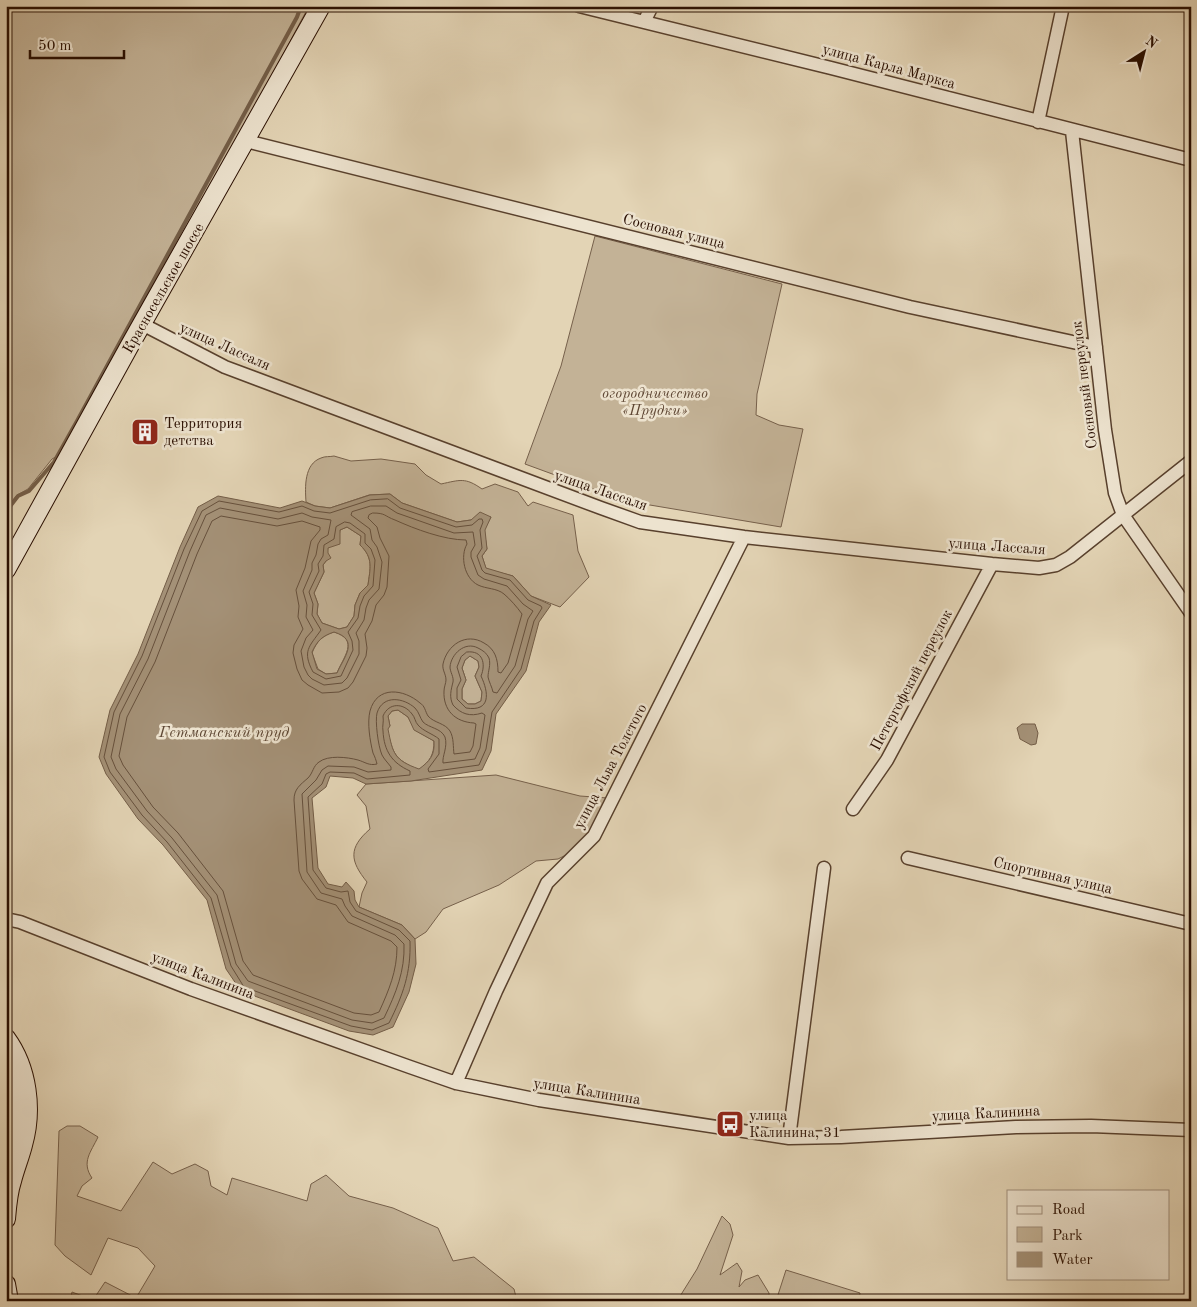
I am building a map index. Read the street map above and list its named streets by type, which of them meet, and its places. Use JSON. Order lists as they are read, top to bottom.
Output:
{
  "streets": {
    "main road": ["Красносельское шоссе"],
    "street": [
      "улица Карла Маркса",
      "Сосновая улица",
      "улица Лассаля",
      "Сосновый переулок",
      "Петергофский переулок",
      "улица Льва Толстого",
      "Спортивная улица",
      "улица Калинина"
    ]
  },
  "crossings": [
    ["улица Карла Маркса", "Сосновый переулок"],
    ["Сосновая улица", "Красносельское шоссе"],
    ["Сосновая улица", "Сосновый переулок"],
    ["Красносельское шоссе", "улица Лассаля"],
    ["улица Лассаля", "Сосновый переулок"],
    ["улица Лассаля", "Петергофский переулок"],
    ["улица Лассаля", "улица Льва Толстого"],
    ["улица Льва Толстого", "улица Калинина"]
  ],
  "water": ["Гетманский пруд"],
  "parks": ["огородничество «Прудки»"],
  "places": {
    "building": ["Территория детства"],
    "bus stop": ["улица Калинина, 31"]
  },
  "legend": ["Road", "Park", "Water"],
  "scale_bar": "50 m",
  "north": "top right"
}
